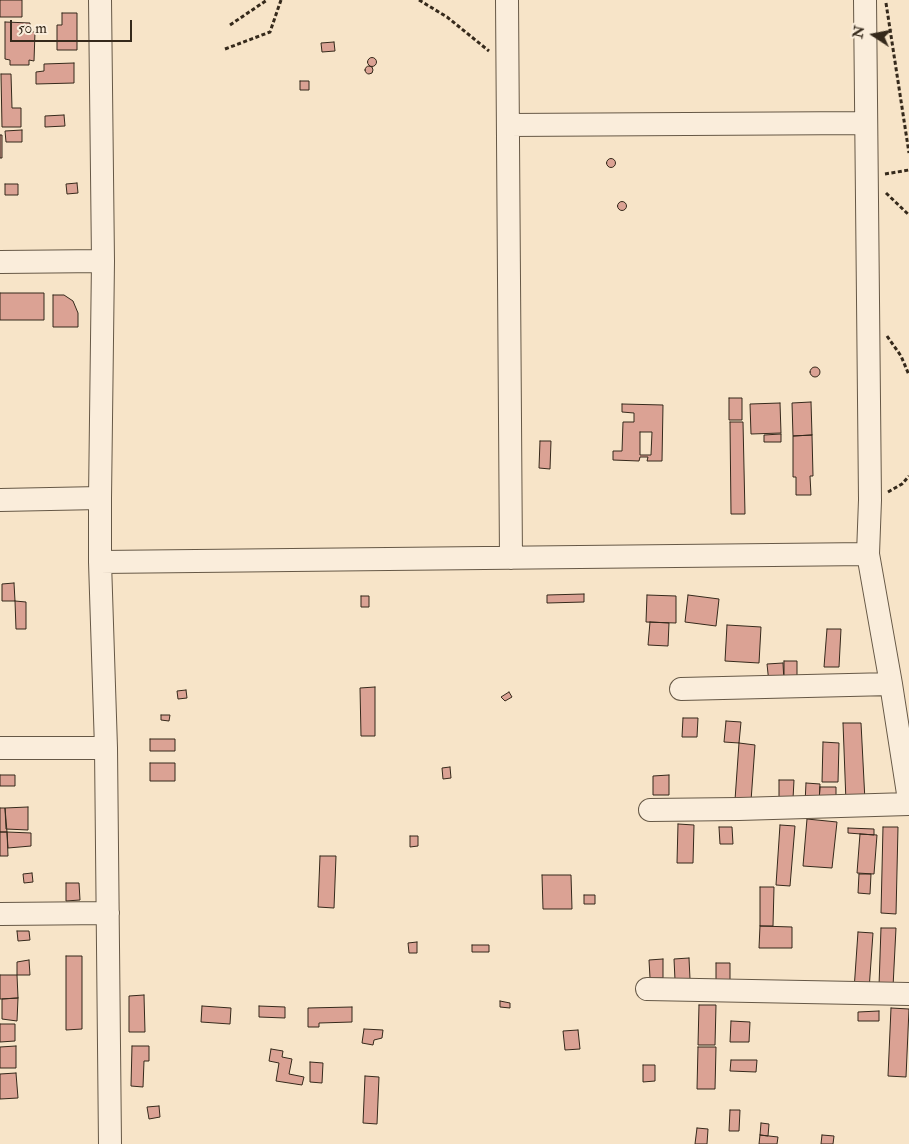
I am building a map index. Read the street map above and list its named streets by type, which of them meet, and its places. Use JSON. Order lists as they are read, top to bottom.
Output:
{
  "scale_bar": "50 m",
  "north": "left"
}
